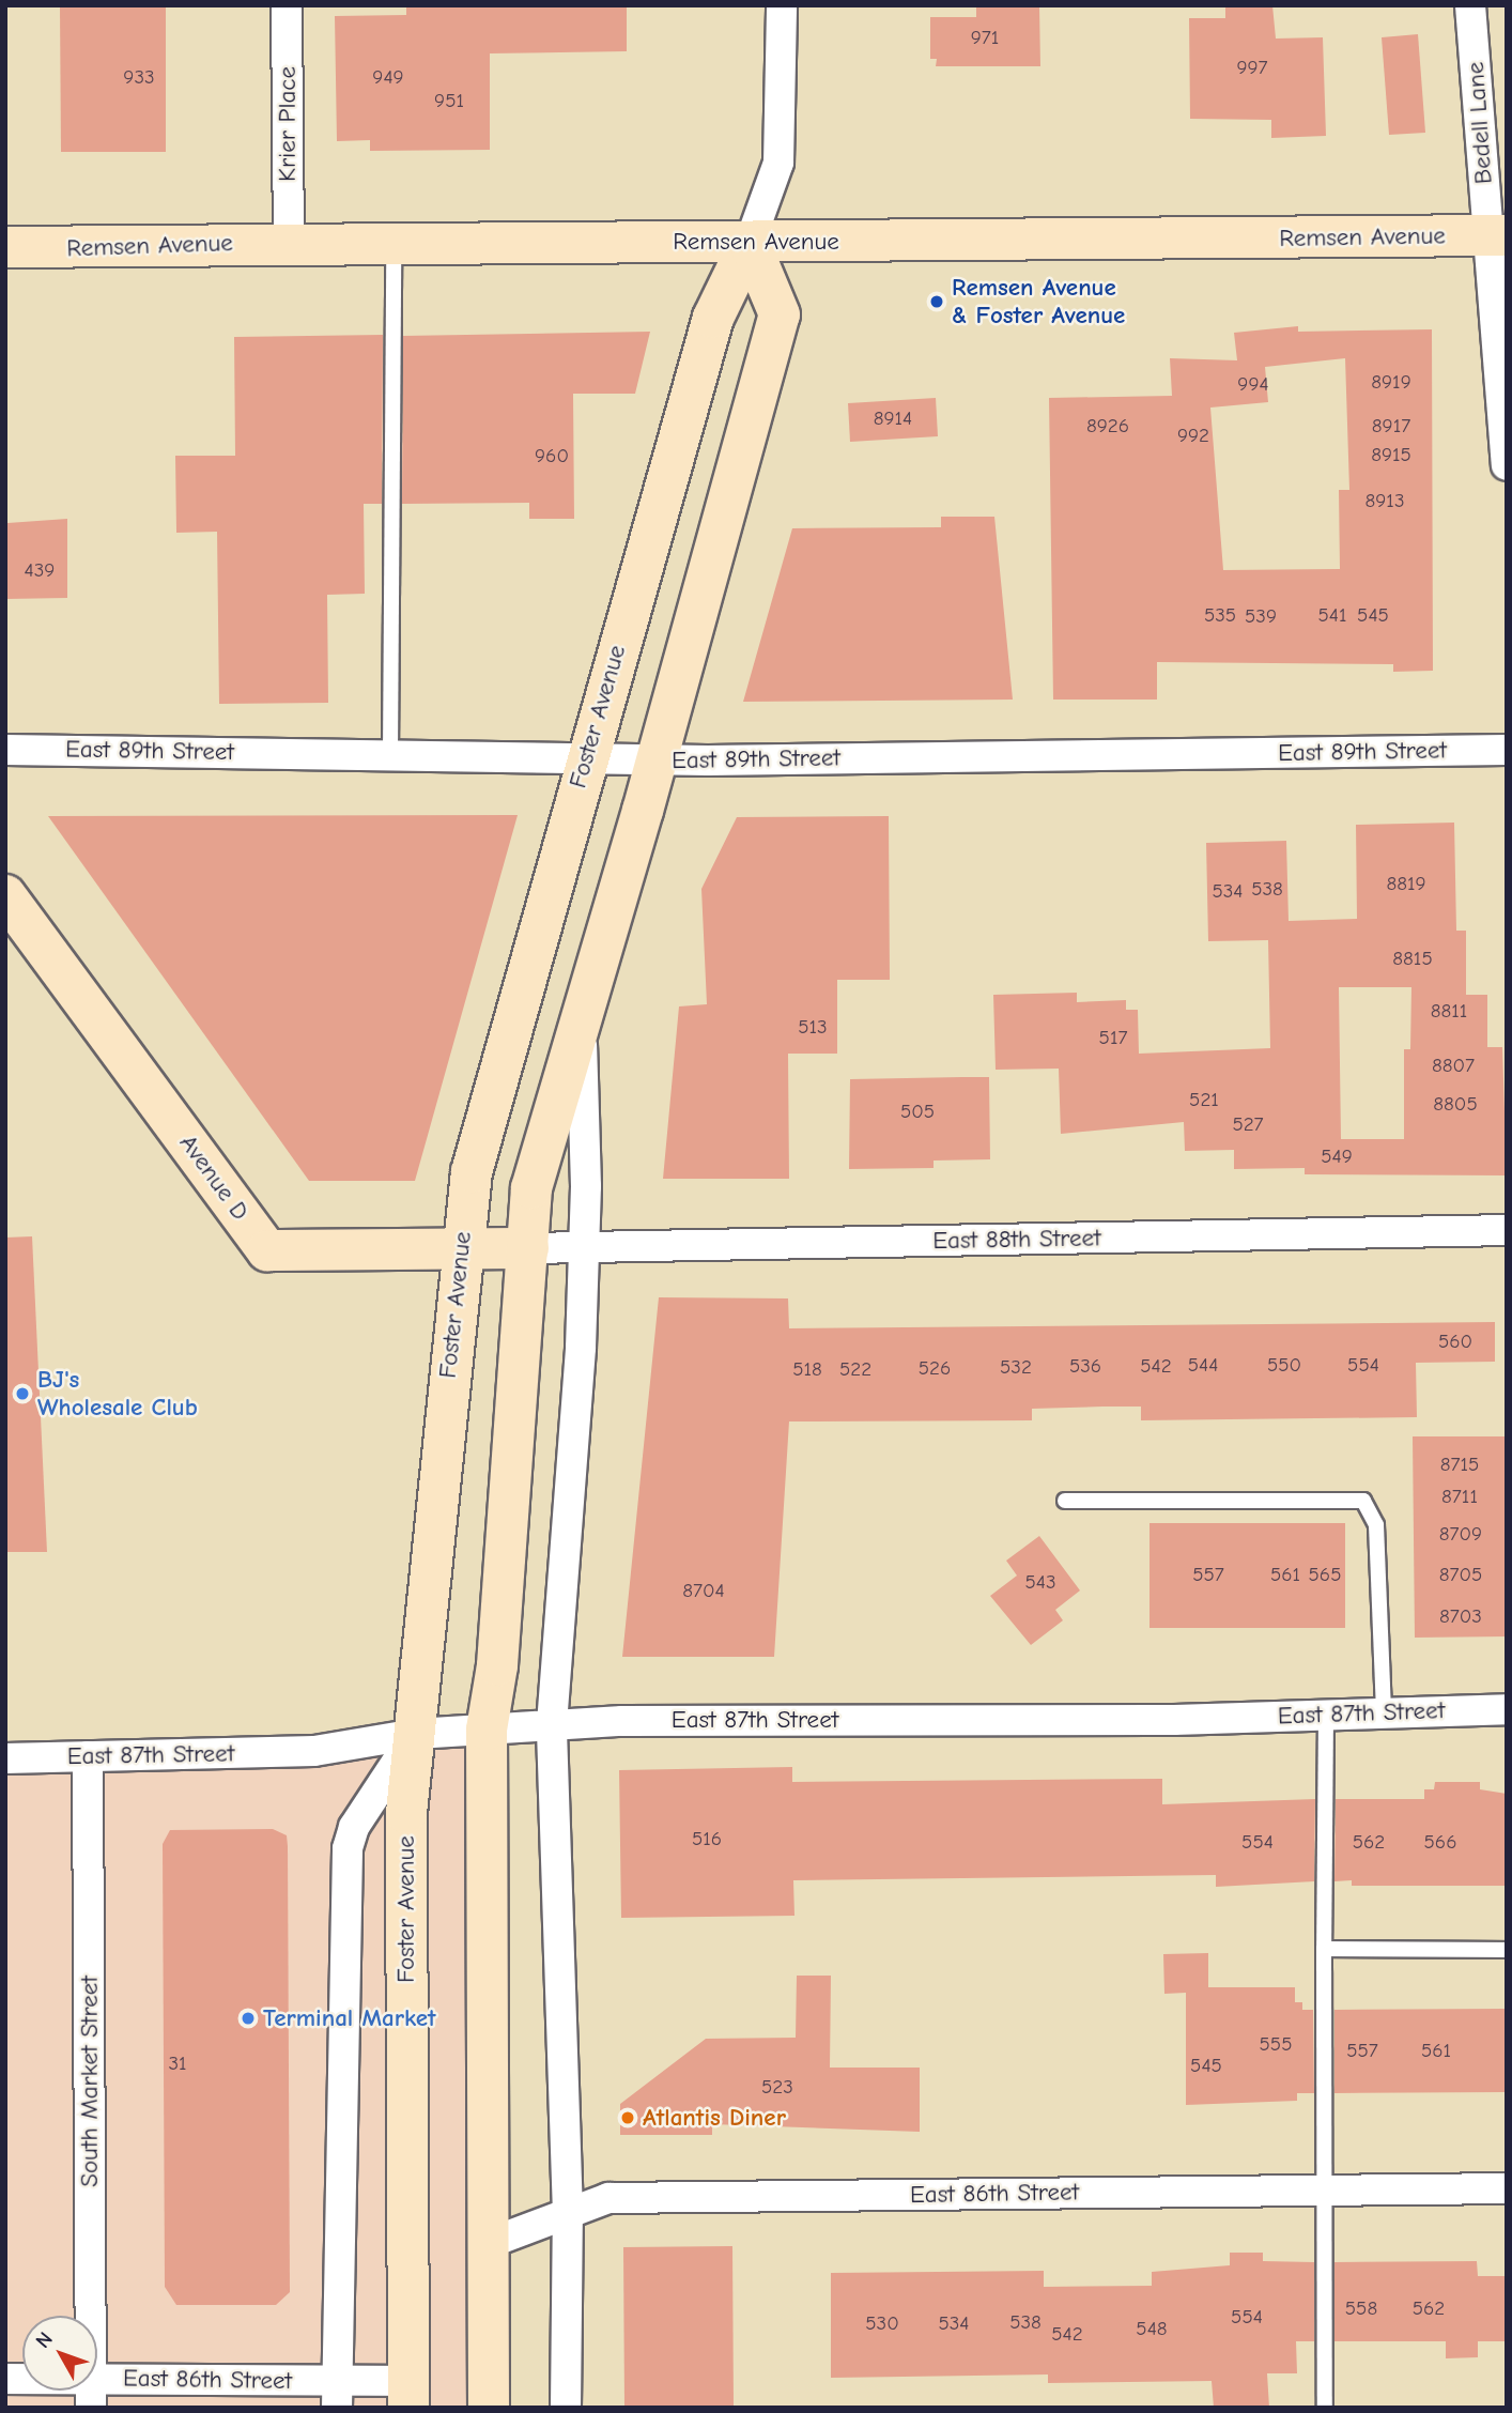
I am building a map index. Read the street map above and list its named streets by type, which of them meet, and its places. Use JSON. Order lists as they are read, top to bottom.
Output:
{
  "streets": {
    "main road": ["Remsen Avenue", "Foster Avenue", "Avenue D"],
    "street": [
      "Bedell Lane",
      "Krier Place",
      "East 89th Street",
      "East 88th Street",
      "East 87th Street",
      "South Market Street",
      "East 86th Street"
    ]
  },
  "crossings": [
    ["Bedell Lane", "Remsen Avenue"],
    ["Krier Place", "Remsen Avenue"],
    ["Remsen Avenue", "Foster Avenue"],
    ["Foster Avenue", "East 89th Street"],
    ["Foster Avenue", "Avenue D"],
    ["Foster Avenue", "East 87th Street"],
    ["Foster Avenue", "East 86th Street"],
    ["Avenue D", "East 88th Street"],
    ["East 87th Street", "South Market Street"],
    ["South Market Street", "East 86th Street"]
  ],
  "places": [
    "Remsen Avenue & Foster Avenue",
    "BJ's Wholesale Club",
    "Terminal Market",
    "Atlantis Diner"
  ],
  "house_numbers": [
    "971",
    "997",
    "933",
    "949",
    "951",
    "8919",
    "994",
    "8914",
    "8926",
    "8917",
    "992",
    "8915",
    "960",
    "8913",
    "439",
    "535",
    "541",
    "545",
    "539",
    "8819",
    "538",
    "534",
    "8815",
    "8811",
    "513",
    "517",
    "8807",
    "521",
    "8805",
    "505",
    "527",
    "549",
    "560",
    "544",
    "550",
    "554",
    "536",
    "542",
    "532",
    "526",
    "518",
    "522",
    "8715",
    "8711",
    "8709",
    "557",
    "561",
    "565",
    "8705",
    "543",
    "8704",
    "8703",
    "516",
    "554",
    "562",
    "566",
    "555",
    "557",
    "561",
    "31",
    "545",
    "523",
    "558",
    "562",
    "554",
    "538",
    "530",
    "534",
    "548",
    "542"
  ],
  "north": "top left"
}
